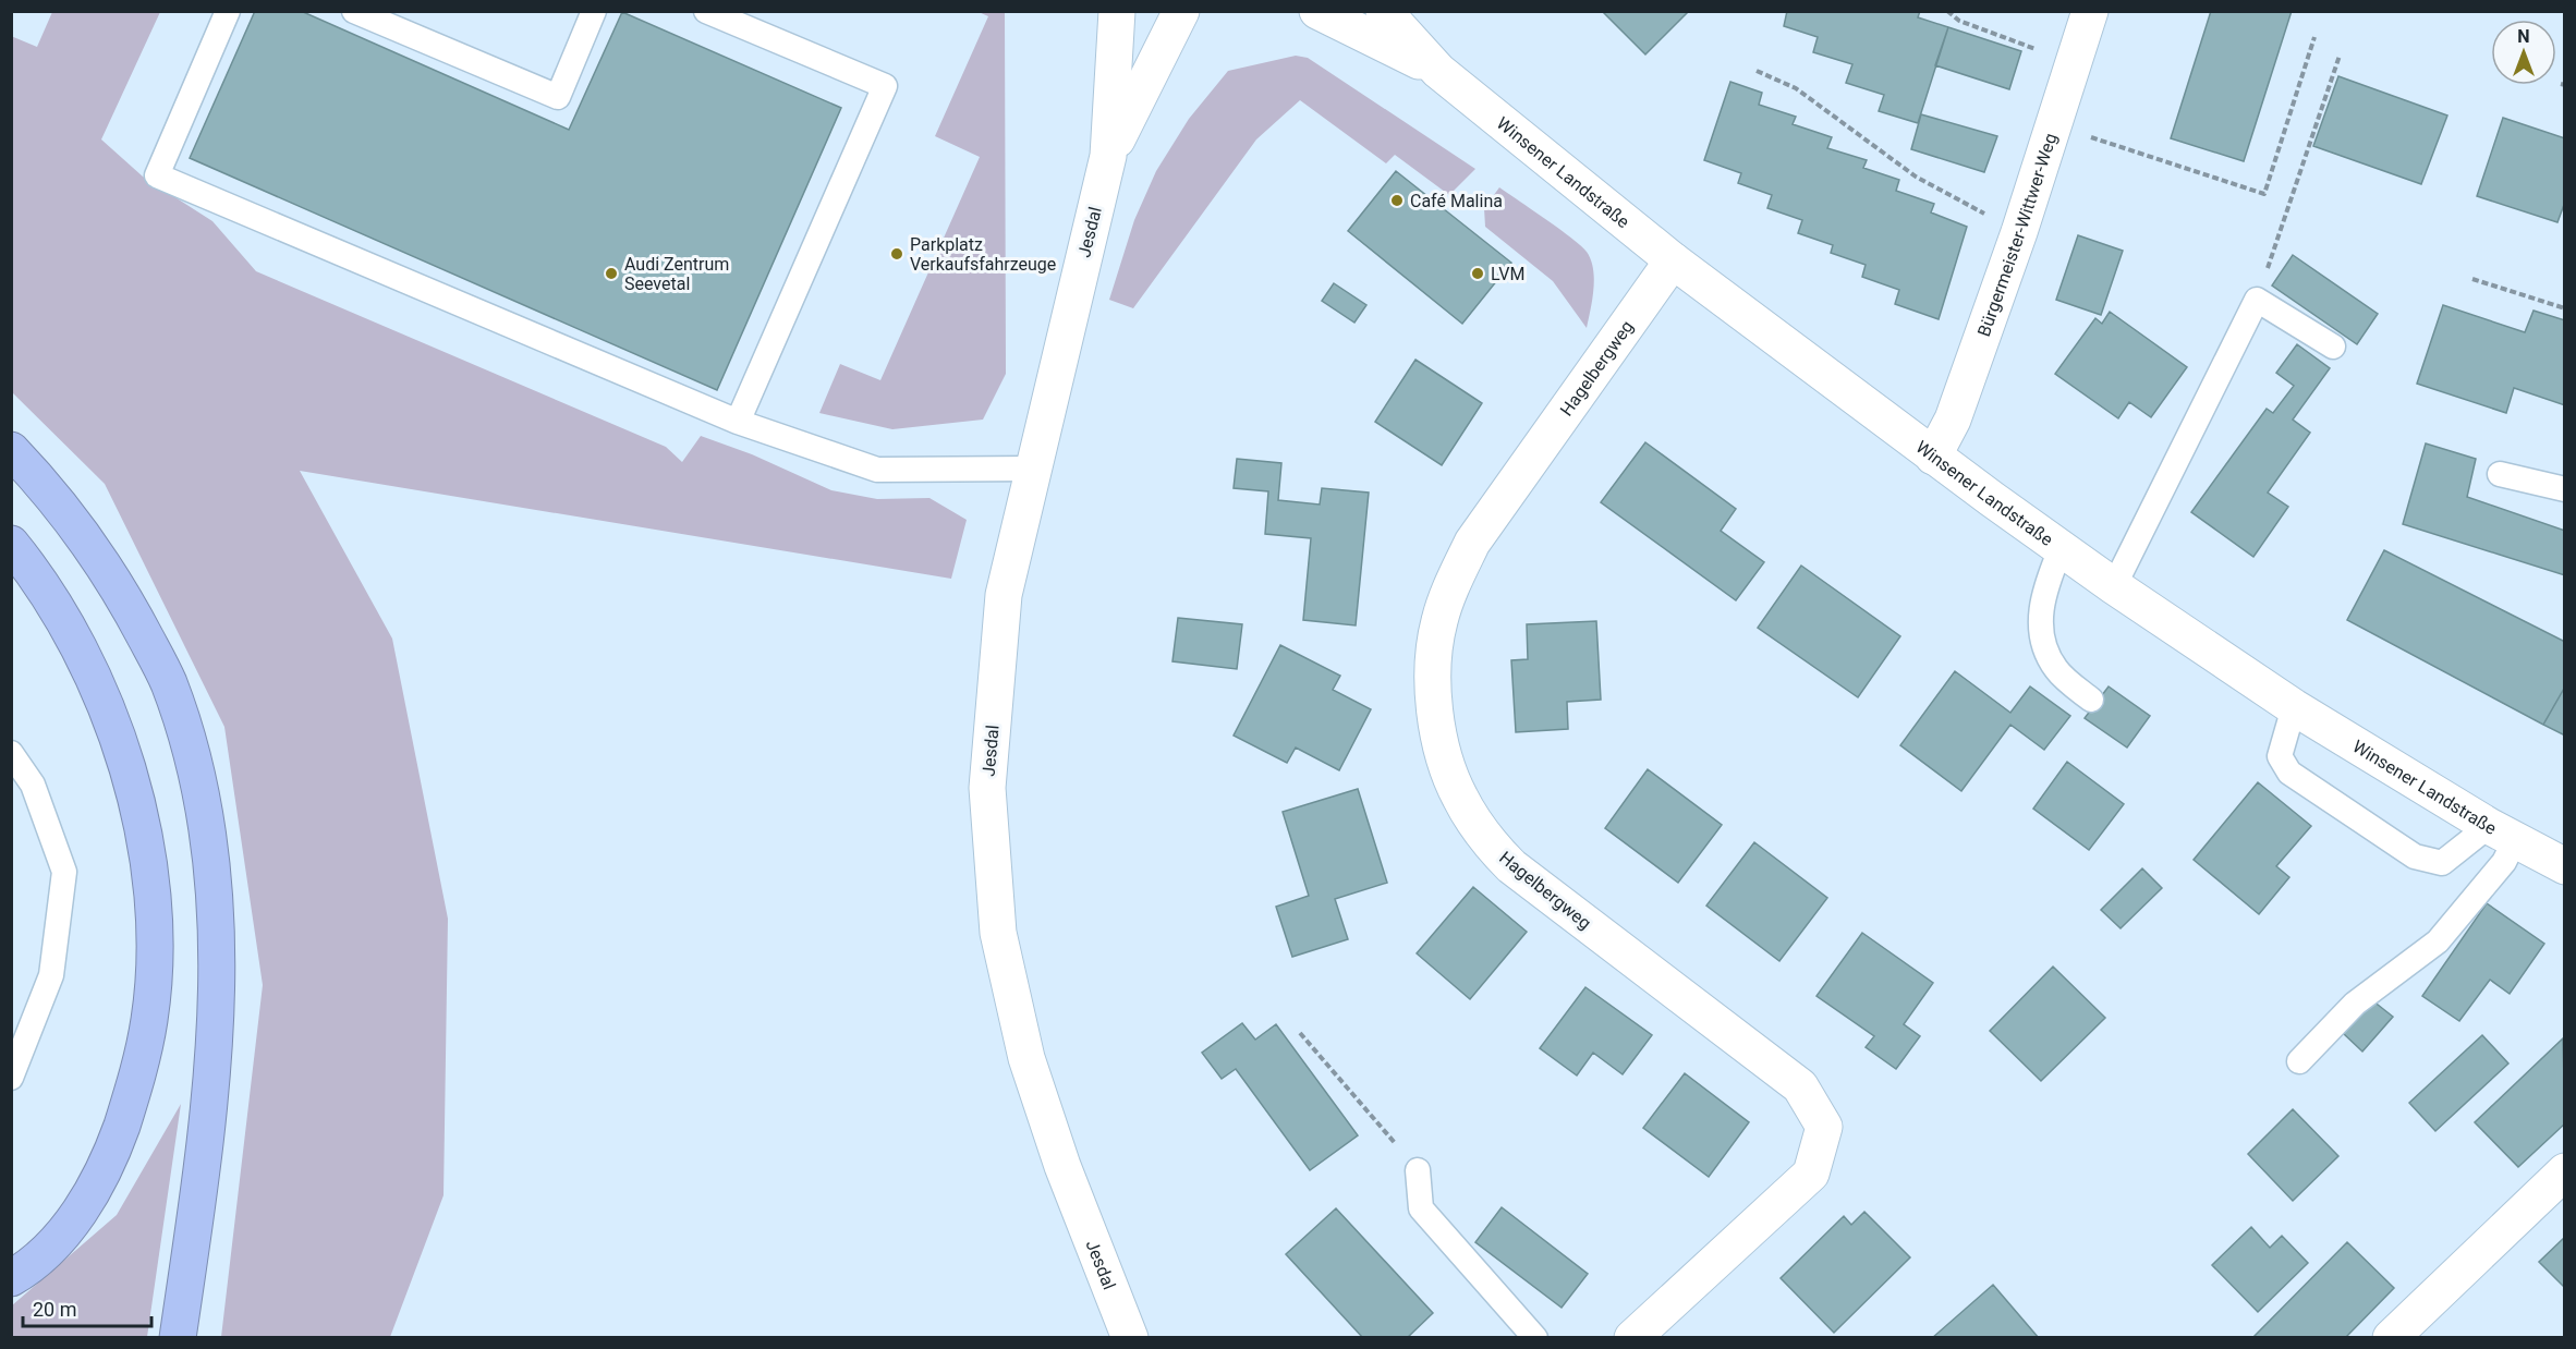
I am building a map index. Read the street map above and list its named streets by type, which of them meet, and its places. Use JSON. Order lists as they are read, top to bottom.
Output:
{
  "streets": {
    "street": [
      "Winsener Landstraße",
      "Jesdal",
      "Bürgermeister-Wittwer-Weg",
      "Hagelbergweg"
    ]
  },
  "crossings": [
    ["Winsener Landstraße", "Bürgermeister-Wittwer-Weg"],
    ["Winsener Landstraße", "Hagelbergweg"]
  ],
  "places": [
    "Café Malina",
    "Parkplatz Verkaufsfahrzeuge",
    "Audi Zentrum Seevetal",
    "LVM"
  ],
  "scale_bar": "20 m",
  "north": "top"
}
